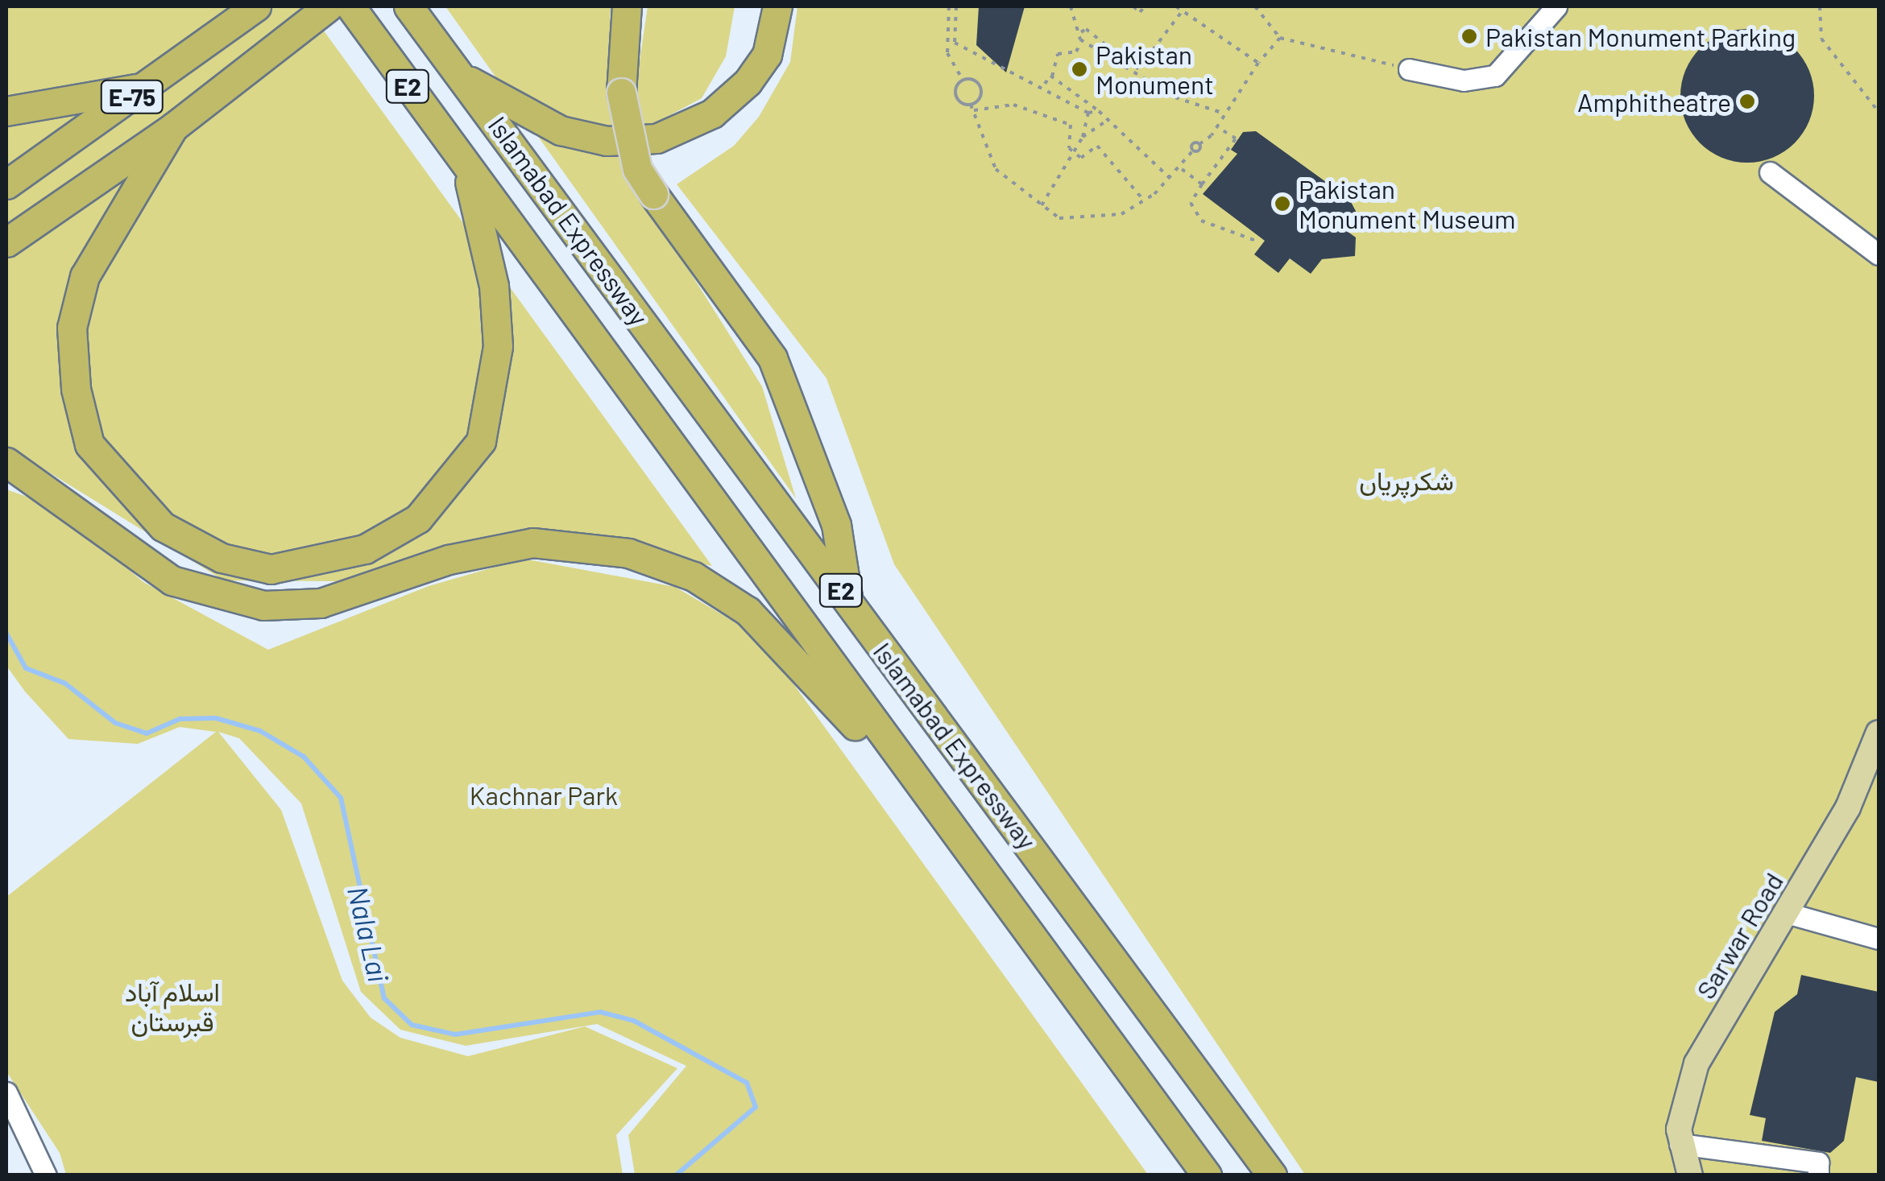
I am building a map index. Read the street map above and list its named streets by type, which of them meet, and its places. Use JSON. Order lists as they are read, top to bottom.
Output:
{
  "streets": {
    "highway": ["E2", "E-75", "Islamabad Expressway"],
    "main road": ["Sarwar Road"]
  },
  "water": ["Nala Lai"],
  "parks": ["شکرپریاں", "Kachnar Park", "اسلام آباد قبرستان"],
  "places": [
    "Pakistan Monument Parking",
    "Pakistan Monument",
    "Amphitheatre",
    "Pakistan Monument Museum"
  ]
}
